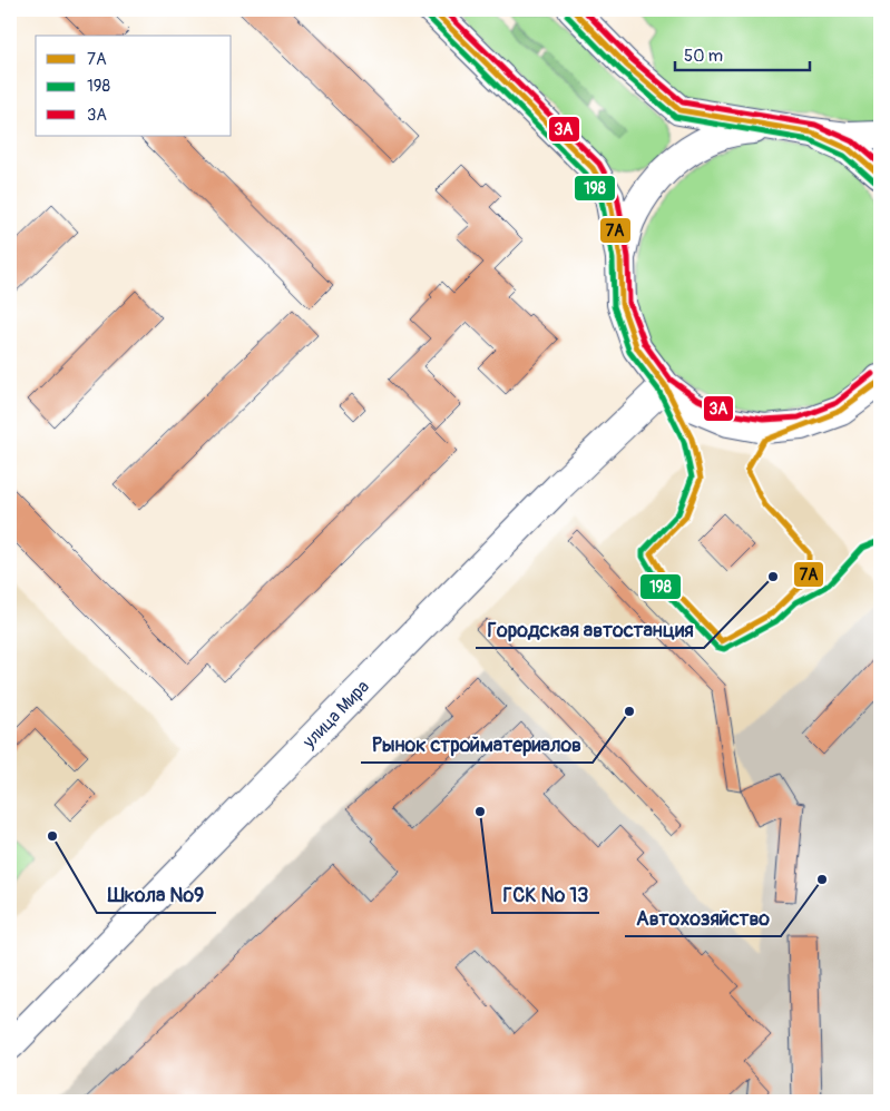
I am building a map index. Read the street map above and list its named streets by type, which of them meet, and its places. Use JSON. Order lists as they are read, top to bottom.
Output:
{
  "streets": {
    "main road": ["улица Мира"]
  },
  "places": [
    "Городская автостанция",
    "Рынок стройматериалов",
    "ГСК № 13",
    "Школа №9",
    "Автохозяйство"
  ],
  "lines": ["transit line 7А", "transit line 3А", "transit line 198"],
  "legend": ["7А", "198", "3А"],
  "scale_bar": "50 m"
}
